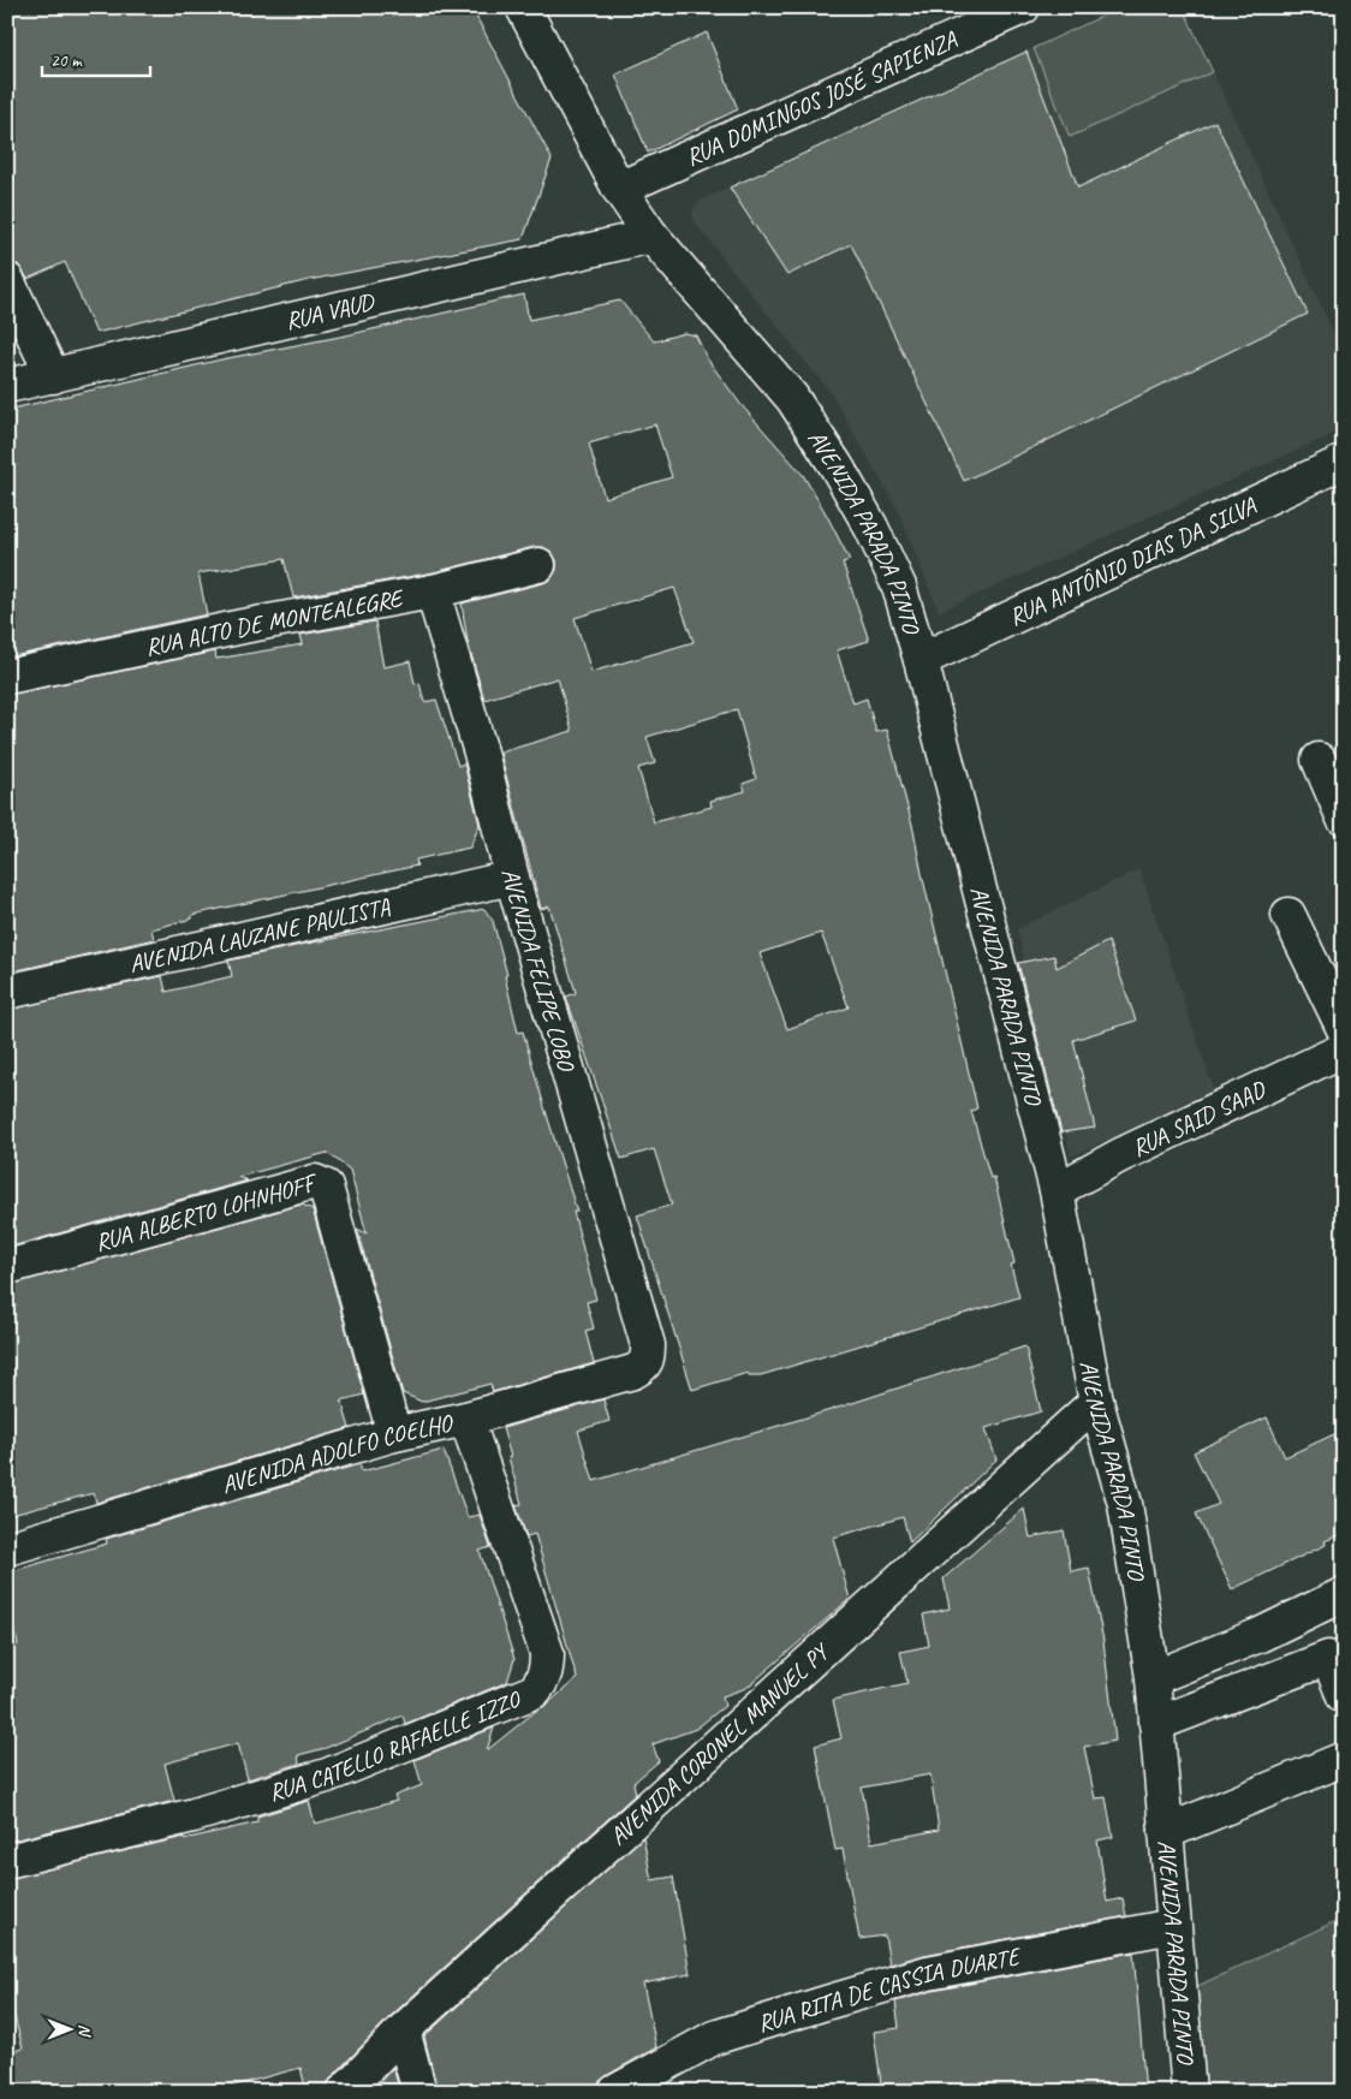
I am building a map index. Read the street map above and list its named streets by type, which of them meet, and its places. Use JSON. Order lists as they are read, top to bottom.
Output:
{
  "streets": {
    "street": [
      "RUA DOMINGOS JOSÉ SAPIENZA",
      "RUA VAUD",
      "AVENIDA PARADA PINTO",
      "RUA ANTÔNIO DIAS DA SILVA",
      "RUA ALTO DE MONTEALEGRE",
      "AVENIDA LAUZANE PAULISTA",
      "AVENIDA FELIPE LOBO",
      "RUA SAID SAAD",
      "RUA ALBERTO LOHNHOFF",
      "AVENIDA ADOLFO COELHO",
      "RUA CATELLO RAFAELLE IZZO",
      "AVENIDA CORONEL MANUEL PY",
      "RUA RITA DE CASSIA DUARTE"
    ]
  },
  "crossings": [
    ["RUA DOMINGOS JOSÉ SAPIENZA", "AVENIDA PARADA PINTO"],
    ["RUA VAUD", "AVENIDA PARADA PINTO"],
    ["AVENIDA PARADA PINTO", "RUA ANTÔNIO DIAS DA SILVA"],
    ["AVENIDA PARADA PINTO", "RUA SAID SAAD"],
    ["AVENIDA PARADA PINTO", "AVENIDA CORONEL MANUEL PY"],
    ["AVENIDA PARADA PINTO", "RUA RITA DE CASSIA DUARTE"],
    ["RUA ALTO DE MONTEALEGRE", "AVENIDA FELIPE LOBO"],
    ["AVENIDA LAUZANE PAULISTA", "AVENIDA FELIPE LOBO"],
    ["AVENIDA FELIPE LOBO", "AVENIDA ADOLFO COELHO"],
    ["RUA ALBERTO LOHNHOFF", "AVENIDA ADOLFO COELHO"],
    ["AVENIDA ADOLFO COELHO", "RUA CATELLO RAFAELLE IZZO"]
  ],
  "scale_bar": "20 m",
  "north": "right"
}
